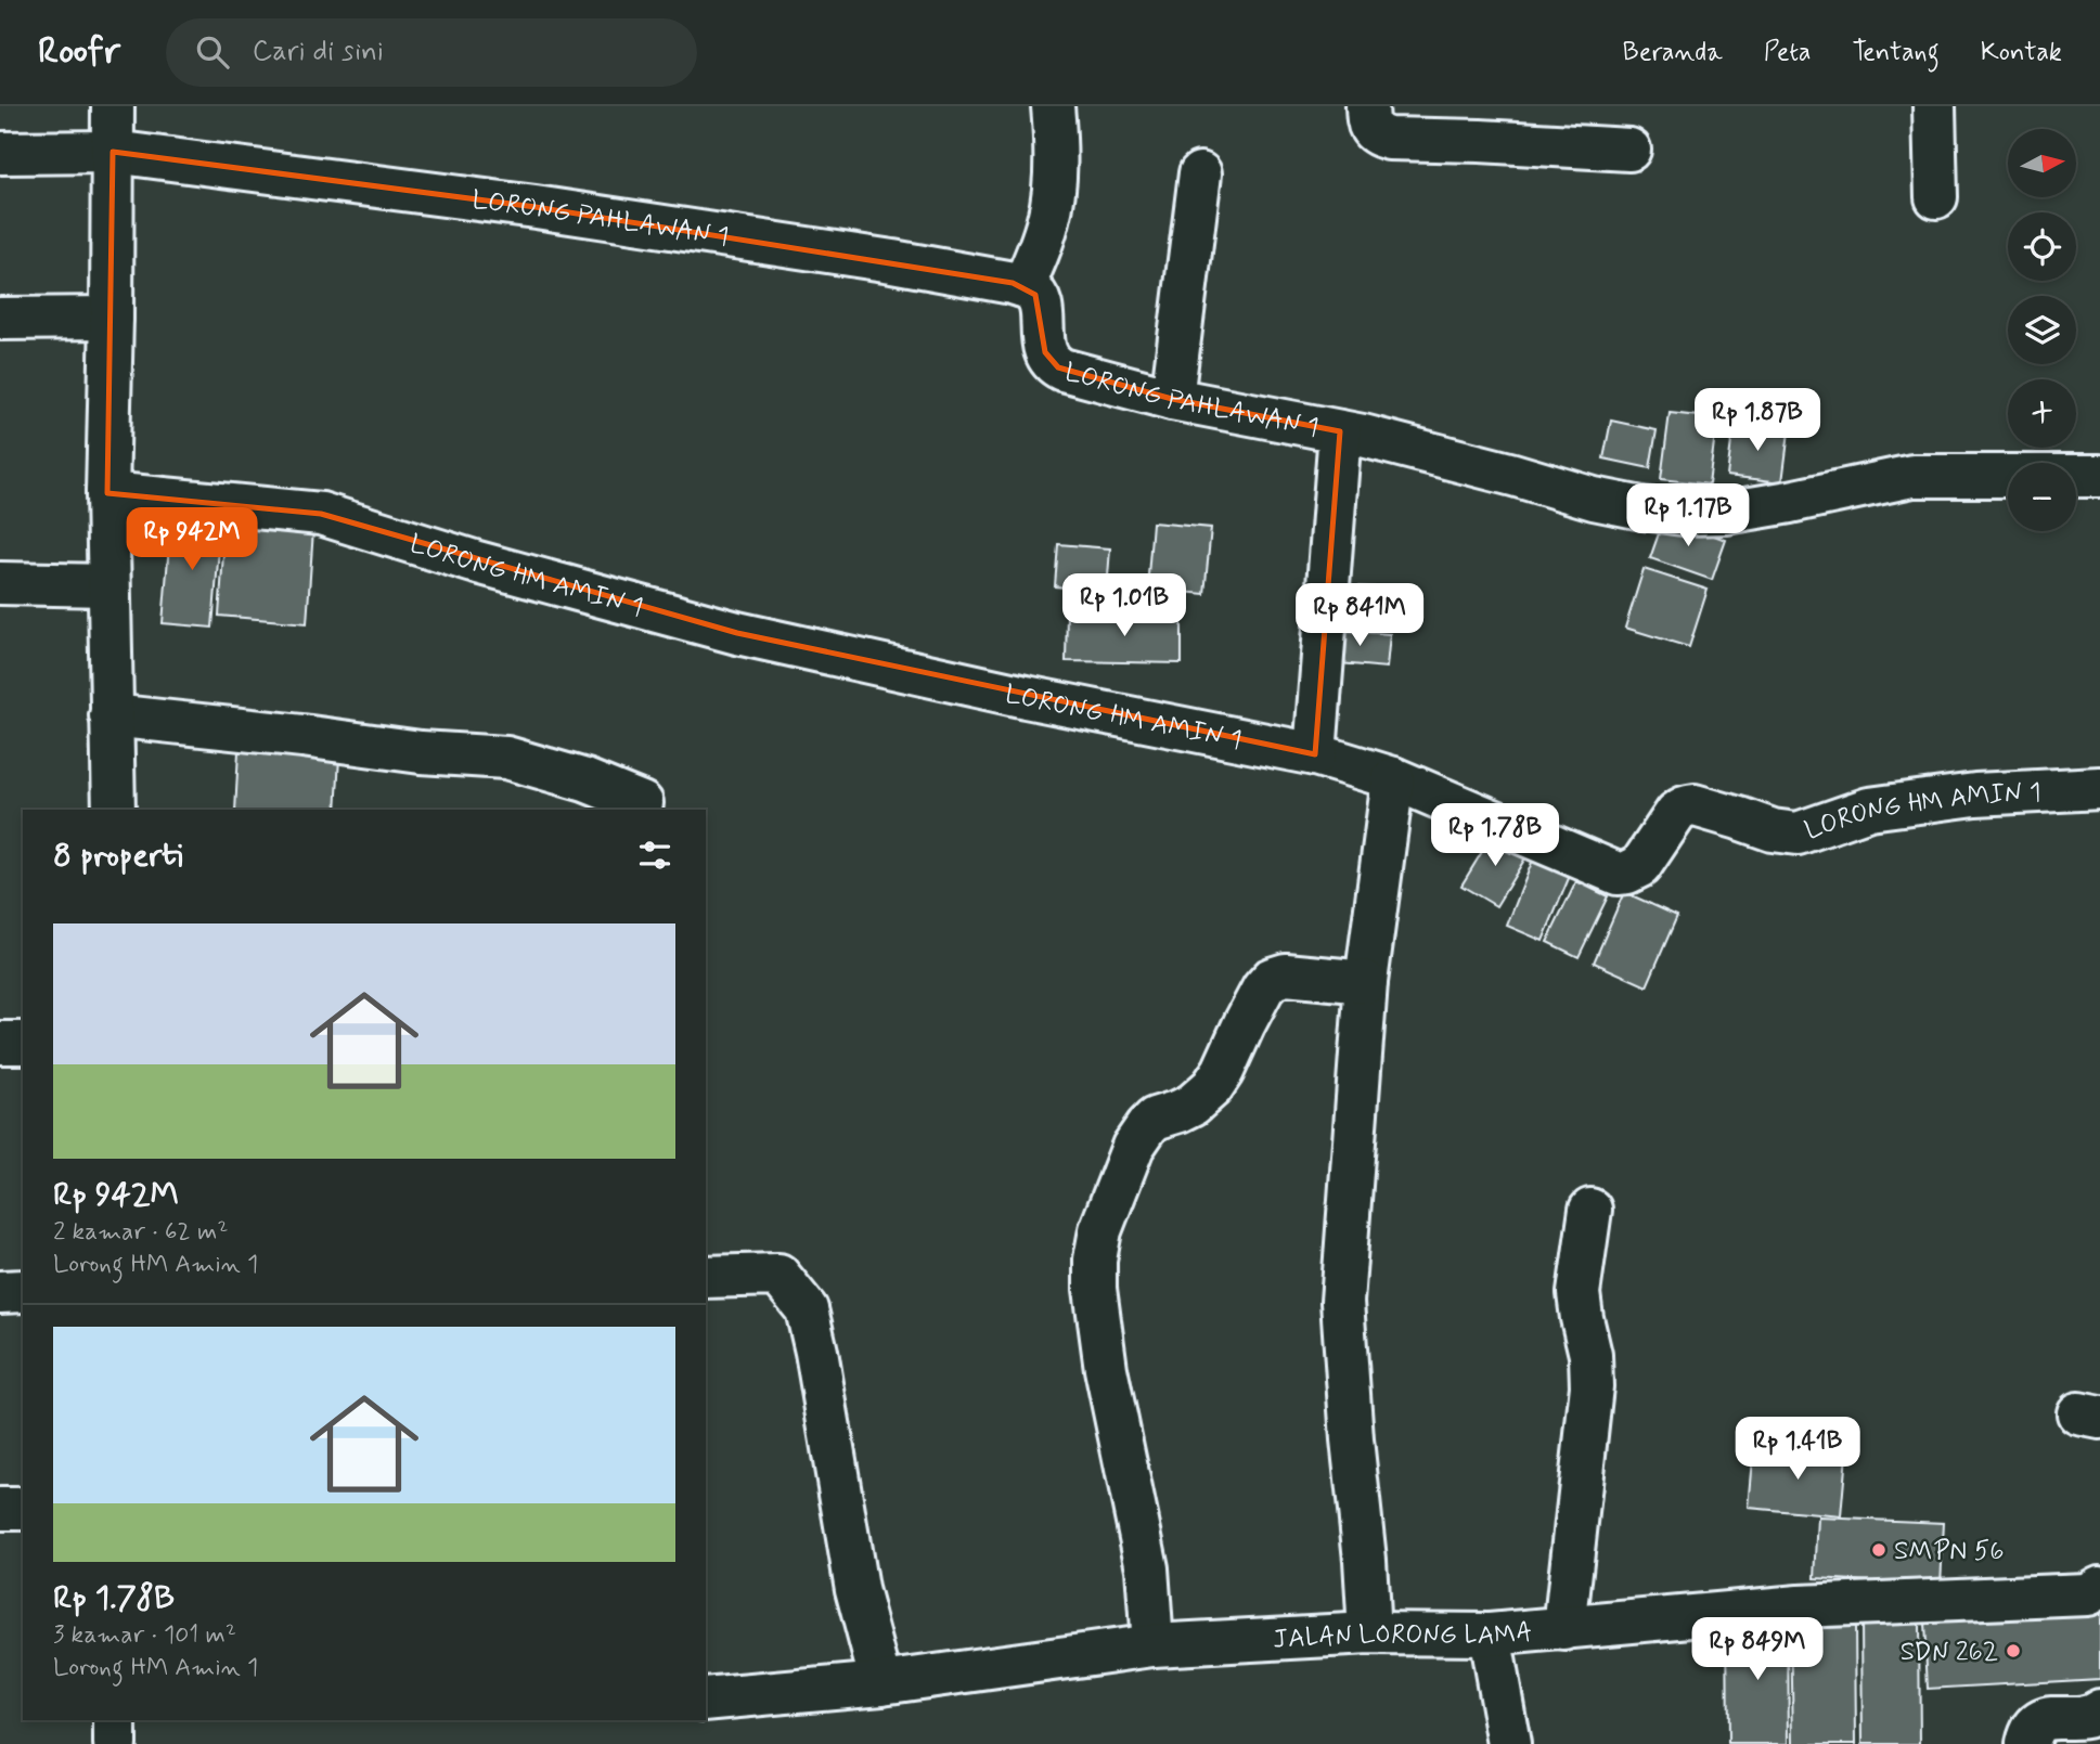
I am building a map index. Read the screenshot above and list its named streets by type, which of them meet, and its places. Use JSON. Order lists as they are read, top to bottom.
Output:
{
  "streets": {
    "street": ["LORONG PAHLAWAN 1", "LORONG HM AMIN 1", "JALAN LORONG LAMA"]
  },
  "places": ["SMPN 56", "SDN 262"],
  "north": "right",
  "page": {
    "header": "Roofr",
    "search": "Cari di sini",
    "nav": [
      "Beranda",
      "Peta",
      "Tentang",
      "Kontak"
    ],
    "map_buttons": ["+", "−"],
    "price": [
      "Rp 1.87B",
      "Rp 1.17B",
      "Rp 942M",
      "Rp 1.01B",
      "Rp 841M",
      "Rp 1.78B",
      "Rp 1.41B",
      "Rp 849M"
    ],
    "heading": "8 properti",
    "list": [
      {
        "name": "Rp 942M",
        "note": "2 kamar · 62 m² · Lorong HM Amin 1"
      },
      {
        "name": "Rp 1.78B",
        "note": "3 kamar · 101 m² · Lorong HM Amin 1"
      }
    ]
  }
}
